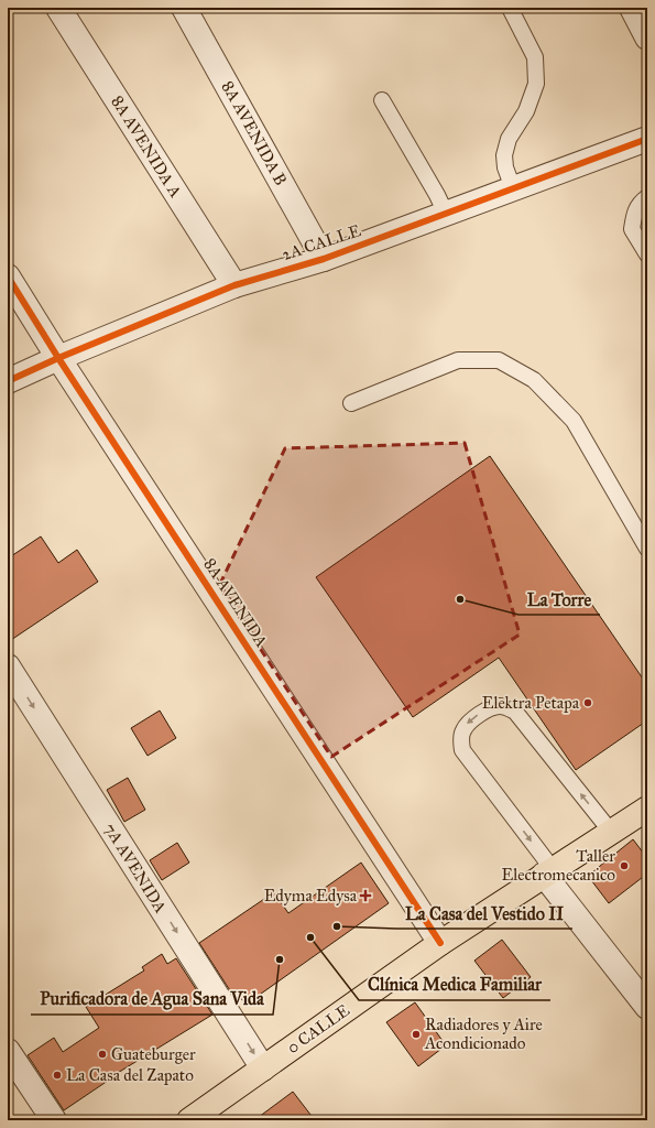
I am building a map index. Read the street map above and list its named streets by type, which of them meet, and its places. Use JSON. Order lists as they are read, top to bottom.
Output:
{
  "streets": {
    "main road": ["0 CALLE"],
    "street": [
      "8A AVENIDA B",
      "8A AVENIDA A",
      "2A CALLE",
      "8A AVENIDA",
      "7A AVENIDA"
    ]
  },
  "crossings": [
    ["8A AVENIDA B", "2A CALLE"],
    ["8A AVENIDA A", "2A CALLE"],
    ["2A CALLE", "8A AVENIDA"],
    ["8A AVENIDA", "0 CALLE"],
    ["7A AVENIDA", "0 CALLE"]
  ],
  "one_way": ["7A AVENIDA"],
  "places": {
    "other": [
      "La Torre",
      "Elektra Petapa",
      "Taller Electromecanico",
      "La Casa del Vestido II",
      "Clínica Medica Familiar",
      "Purificadora de Agua Sana Vida",
      "Radiadores y Aire Acondicionado",
      "Guateburger",
      "La Casa del Zapato"
    ],
    "health": ["Edyma Edysa"]
  }
}
